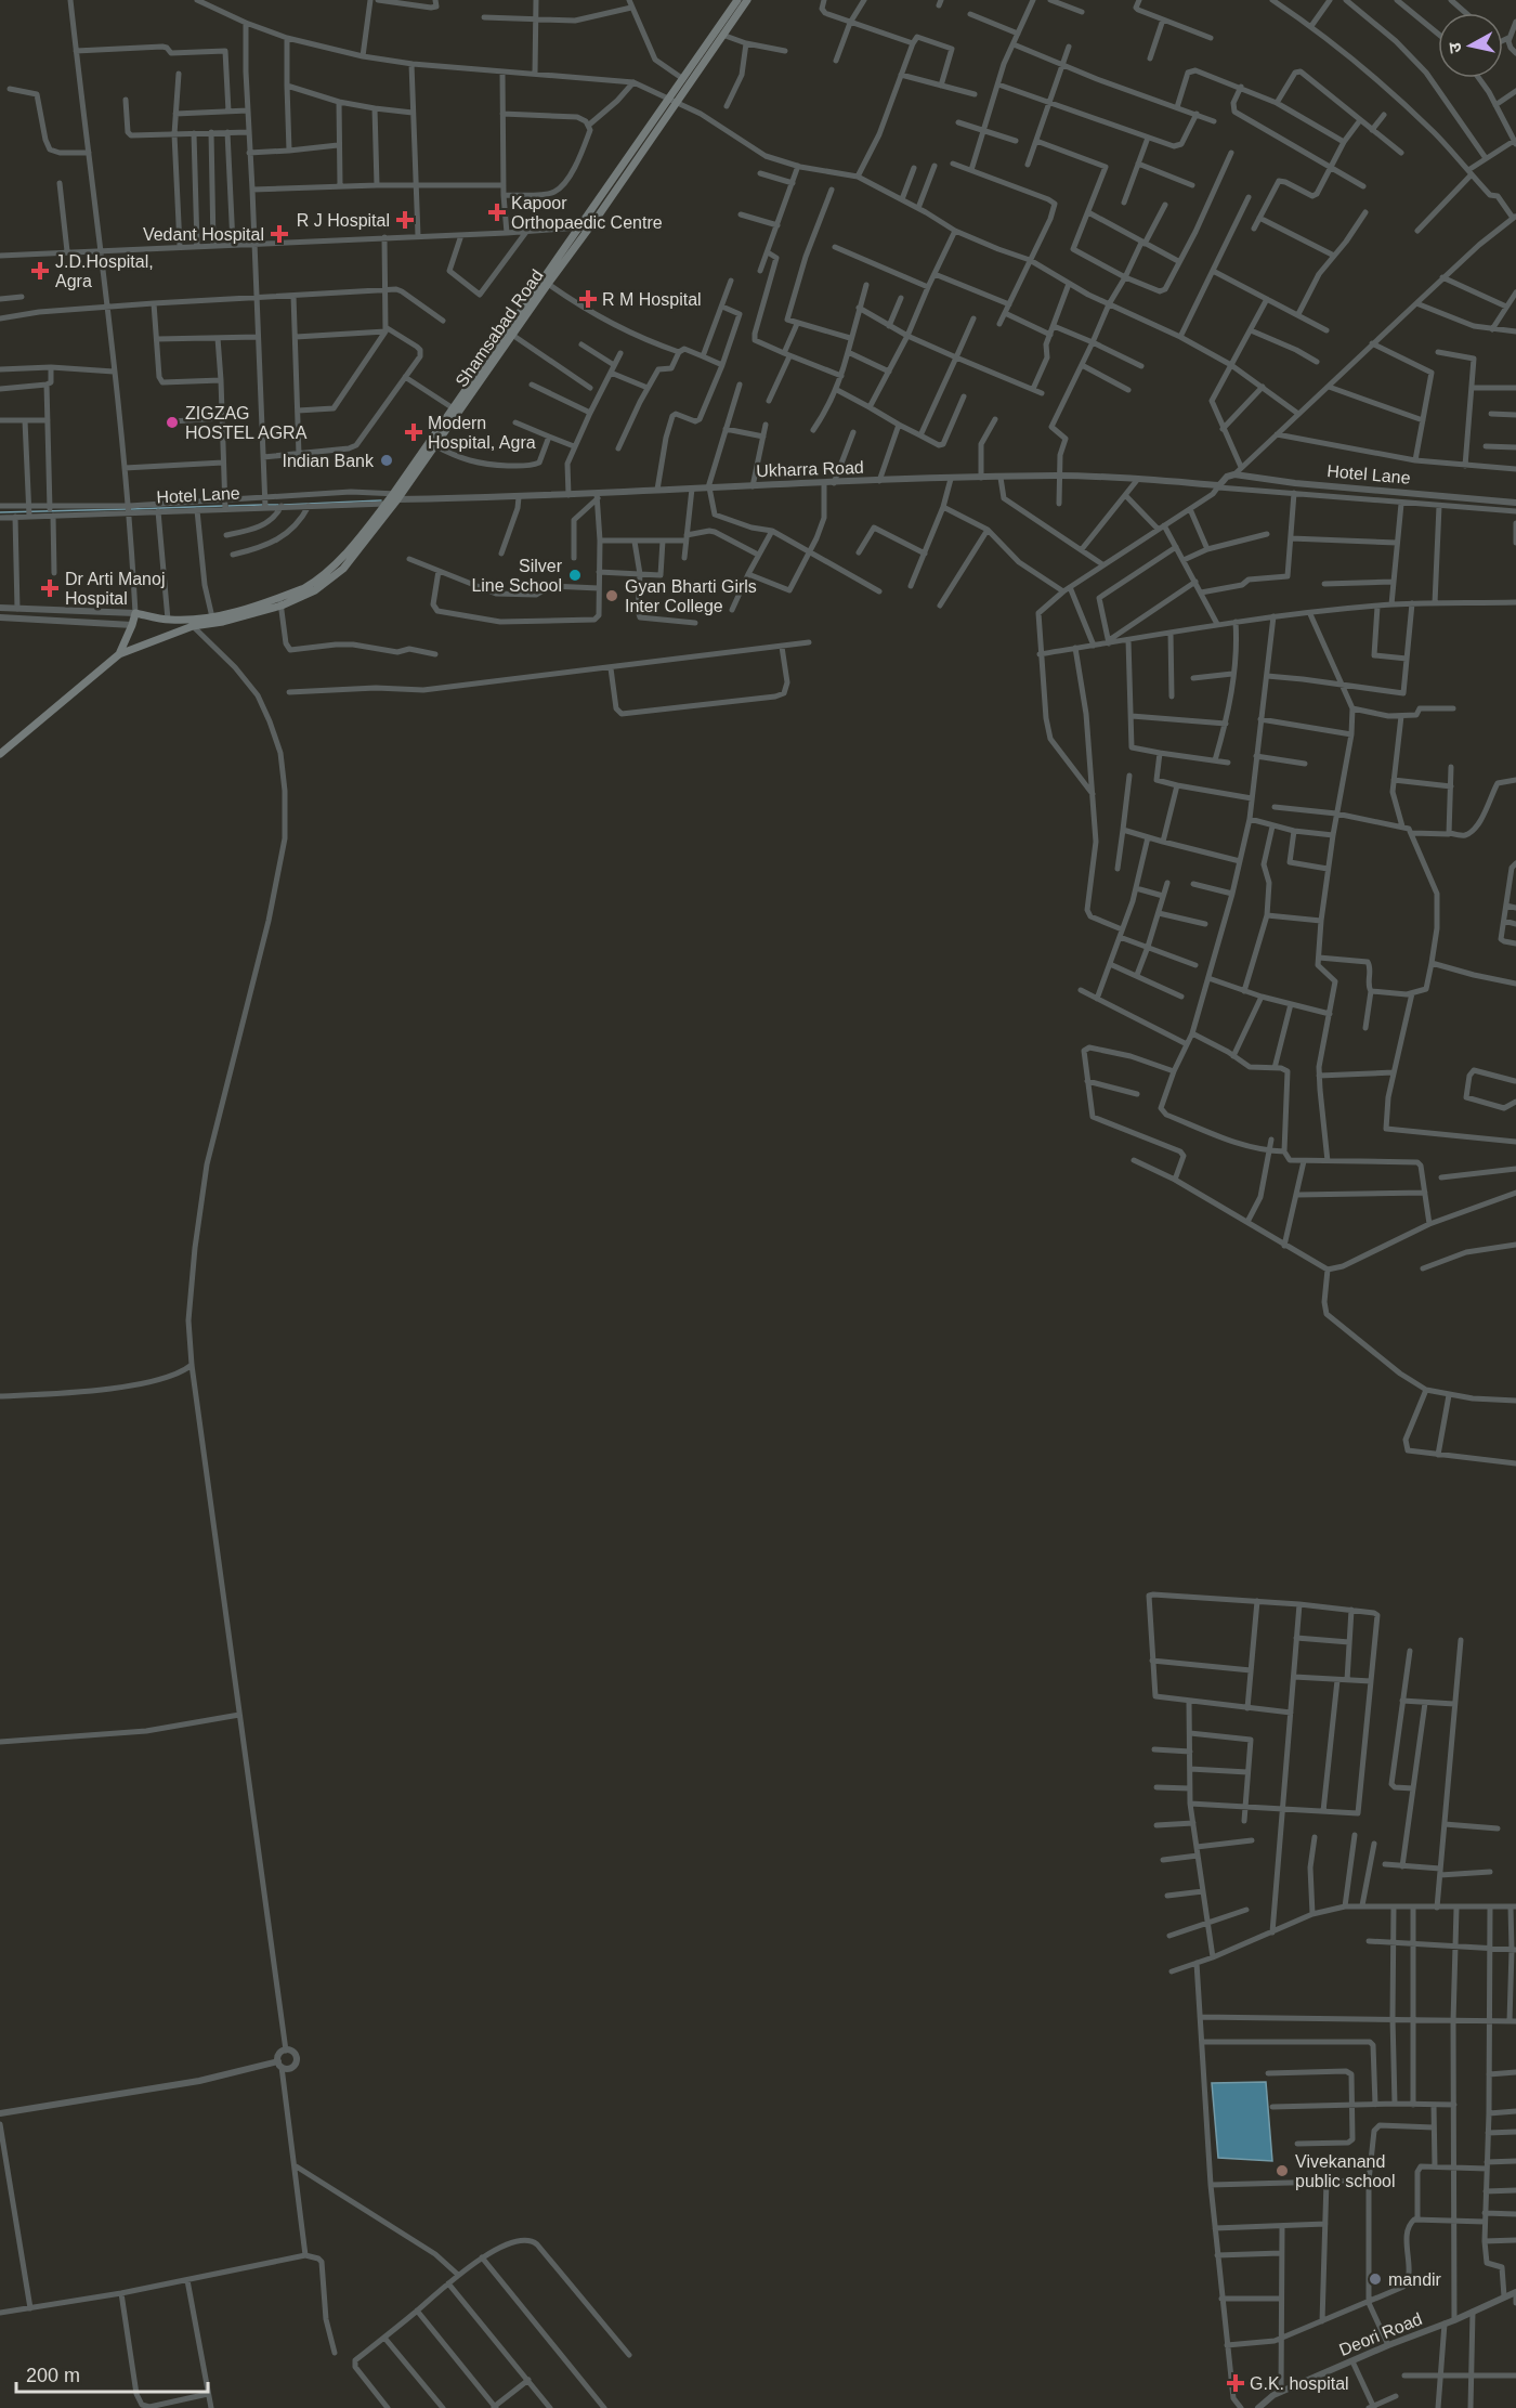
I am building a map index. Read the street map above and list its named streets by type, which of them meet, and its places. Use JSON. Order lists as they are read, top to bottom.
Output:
{
  "streets": {
    "main road": ["Shamsabad Road"],
    "street": ["Ukharra Road", "Hotel Lane", "Deori Road"]
  },
  "crossings": [
    ["Shamsabad Road", "Ukharra Road"],
    ["Shamsabad Road", "Hotel Lane"],
    ["Ukharra Road", "Hotel Lane"]
  ],
  "places": {
    "health": [
      "Kapoor Orthopaedic Centre",
      "R J Hospital",
      "Vedant Hospital",
      "J.D.Hospital, Agra",
      "R M Hospital",
      "Modern Hospital, Agra",
      "Dr Arti Manoj Hospital",
      "G.K. hospital"
    ],
    "other": [
      "ZIGZAG HOSTEL AGRA",
      "Indian Bank",
      "Silver Line School",
      "Gyan Bharti Girls Inter College",
      "Vivekanand public school",
      "mandir"
    ]
  },
  "scale_bar": "200 m",
  "north": "left"
}
